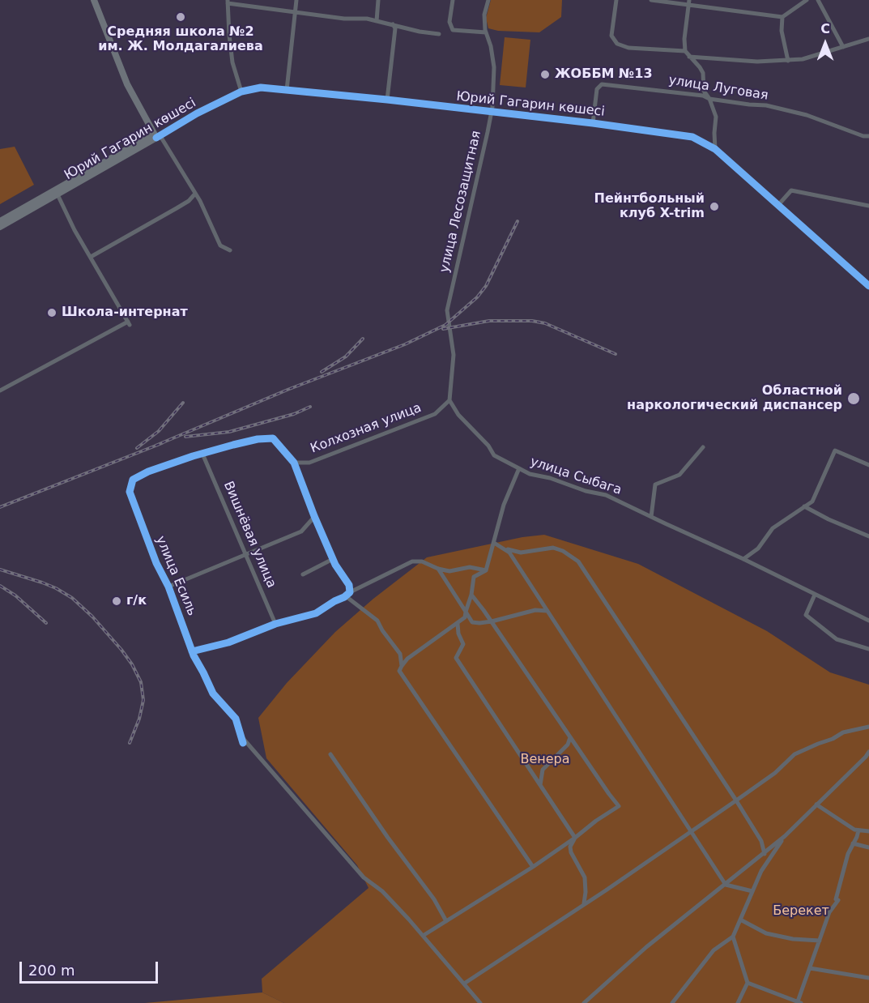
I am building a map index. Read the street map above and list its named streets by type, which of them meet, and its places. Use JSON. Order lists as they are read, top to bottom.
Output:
{
  "streets": {
    "main road": ["Юрий Гагарин көшесі"],
    "street": [
      "улица Луговая",
      "улица Лесозащитная",
      "Колхозная улица",
      "улица Сыбага",
      "Вишнёвая улица",
      "улица Есиль"
    ]
  },
  "crossings": [
    ["улица Луговая", "Юрий Гагарин көшесі"],
    ["Юрий Гагарин көшесі", "улица Лесозащитная"],
    ["улица Лесозащитная", "Колхозная улица"],
    ["улица Лесозащитная", "улица Сыбага"],
    ["Колхозная улица", "улица Сыбага"],
    ["Вишнёвая улица", "улица Есиль"]
  ],
  "parks": ["Венера", "Берекет"],
  "places": [
    "Средняя школа №2 им. Ж. Молдагалиева",
    "ЖОББМ №13",
    "Пейнтбольный клуб X-trim",
    "Школа-интернат",
    "Областной наркологический диспансер",
    "г/к"
  ],
  "scale_bar": "200 m",
  "north": "top"
}
